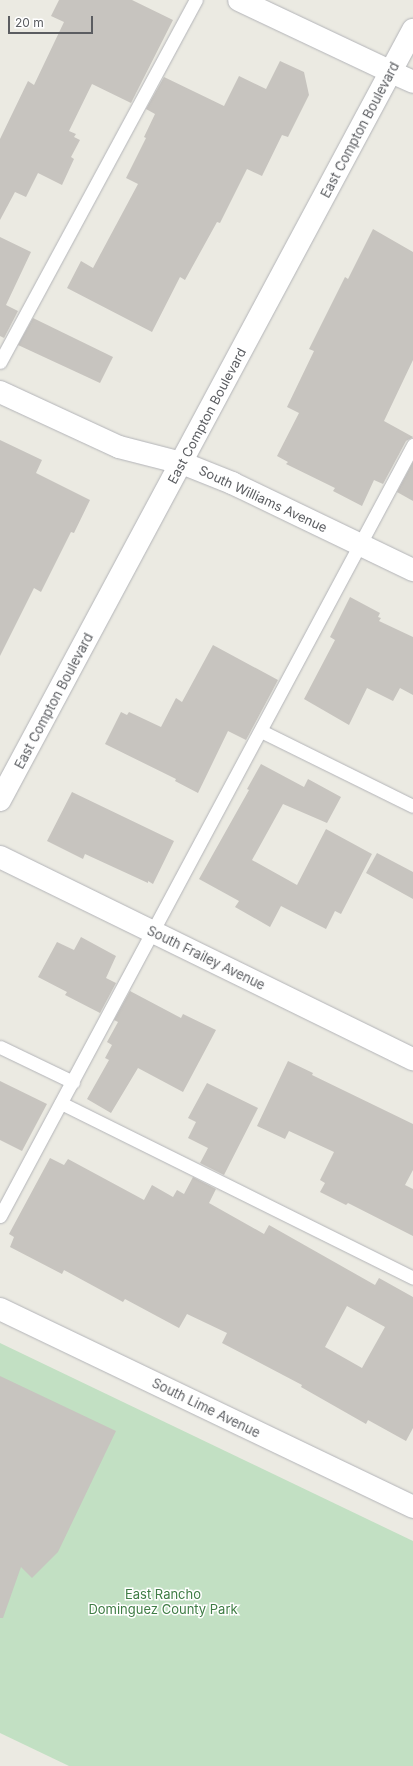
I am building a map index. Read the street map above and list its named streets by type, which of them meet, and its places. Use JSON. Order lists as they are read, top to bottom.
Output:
{
  "streets": {
    "street": [
      "East Compton Boulevard",
      "South Williams Avenue",
      "South Frailey Avenue",
      "South Lime Avenue"
    ]
  },
  "crossings": [
    ["East Compton Boulevard", "South Williams Avenue"]
  ],
  "parks": ["East Rancho Dominguez County Park"],
  "scale_bar": "20 m"
}
